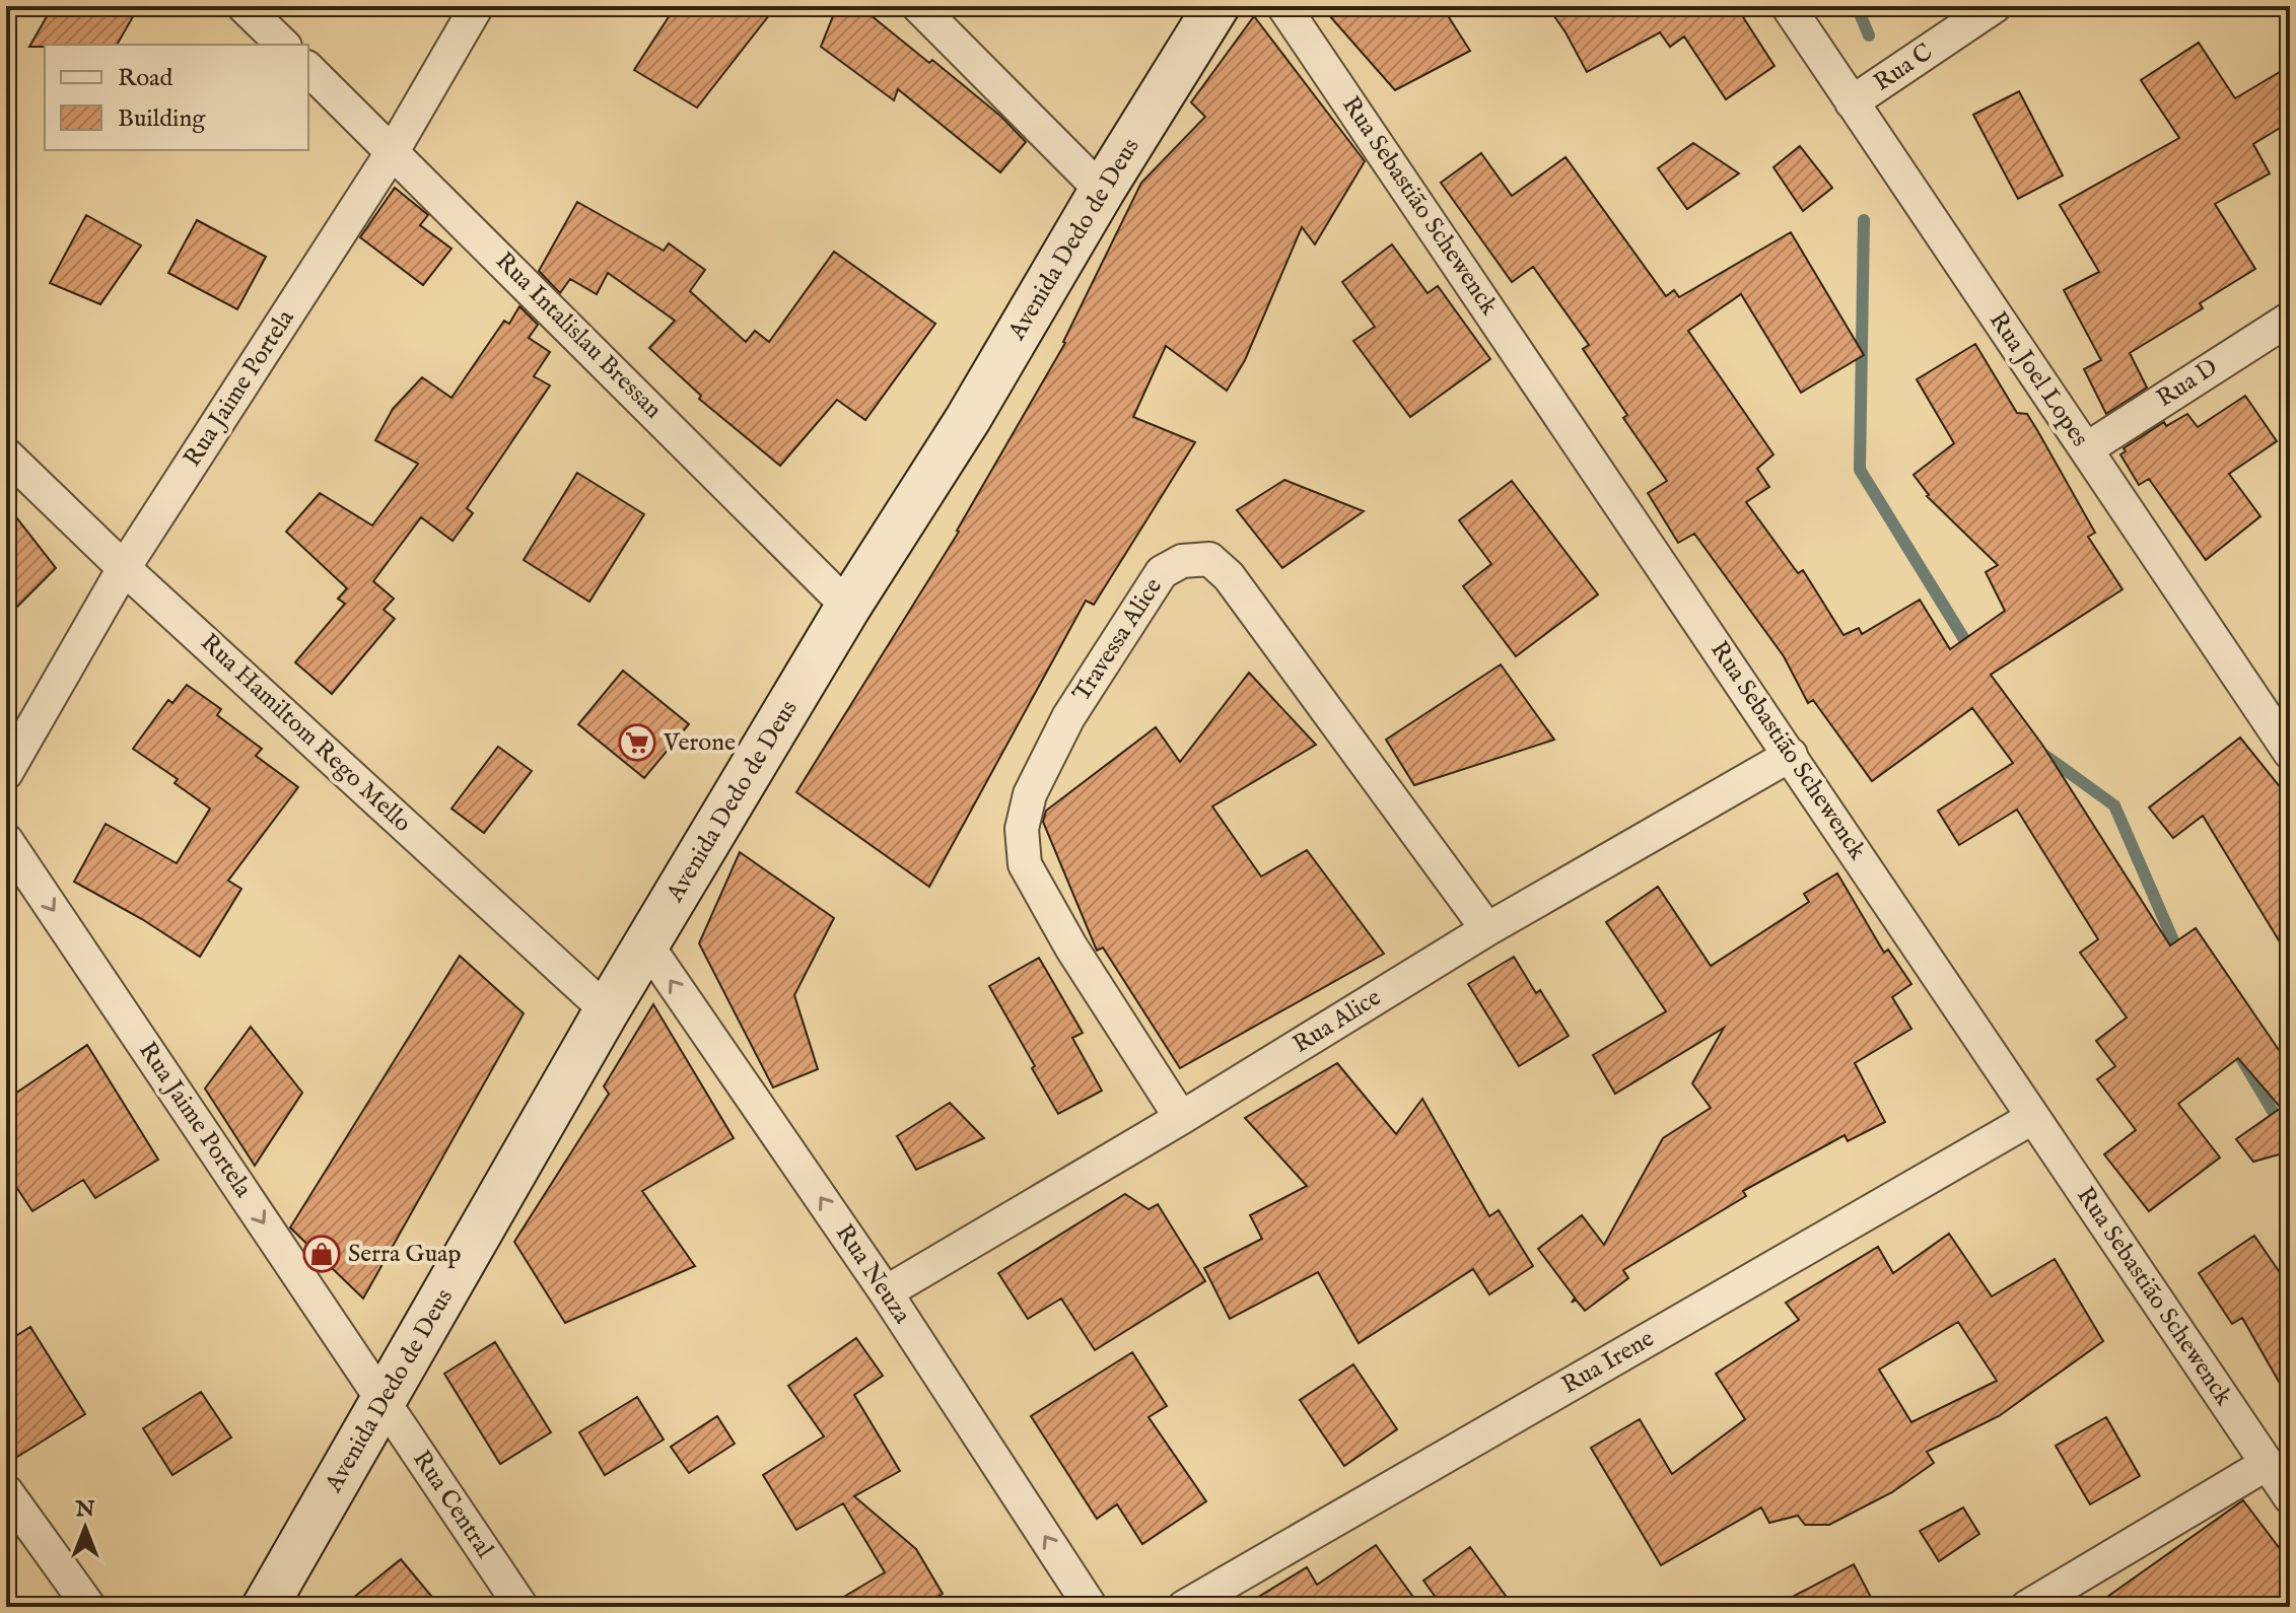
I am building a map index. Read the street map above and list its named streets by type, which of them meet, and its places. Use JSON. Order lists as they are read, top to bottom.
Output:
{
  "streets": {
    "main road": ["Avenida Dedo de Deus"],
    "street": [
      "Rua C",
      "Rua Sebastião Schewenck",
      "Rua Intalislau Bressan",
      "Rua Joel Lopes",
      "Rua D",
      "Rua Jaime Portela",
      "Travessa Alice",
      "Rua Hamiltom Rego Mello",
      "Rua Alice",
      "Rua Neuza",
      "Rua Irene",
      "Rua Central"
    ]
  },
  "crossings": [
    ["Rua C", "Rua Joel Lopes"],
    ["Rua Sebastião Schewenck", "Rua Alice"],
    ["Rua Sebastião Schewenck", "Rua Irene"],
    ["Avenida Dedo de Deus", "Rua Intalislau Bressan"],
    ["Avenida Dedo de Deus", "Rua Jaime Portela"],
    ["Avenida Dedo de Deus", "Rua Hamiltom Rego Mello"],
    ["Avenida Dedo de Deus", "Rua Neuza"],
    ["Avenida Dedo de Deus", "Rua Central"],
    ["Rua Intalislau Bressan", "Rua Jaime Portela"],
    ["Rua Joel Lopes", "Rua D"],
    ["Rua Jaime Portela", "Rua Hamiltom Rego Mello"],
    ["Rua Jaime Portela", "Rua Central"],
    ["Travessa Alice", "Rua Alice"],
    ["Rua Alice", "Rua Neuza"]
  ],
  "one_way": ["Rua Jaime Portela", "Rua Neuza"],
  "places": {
    "supermarket": ["Verone"],
    "shop": ["Serra Guap"]
  },
  "legend": ["Road", "Building"],
  "north": "top"
}
